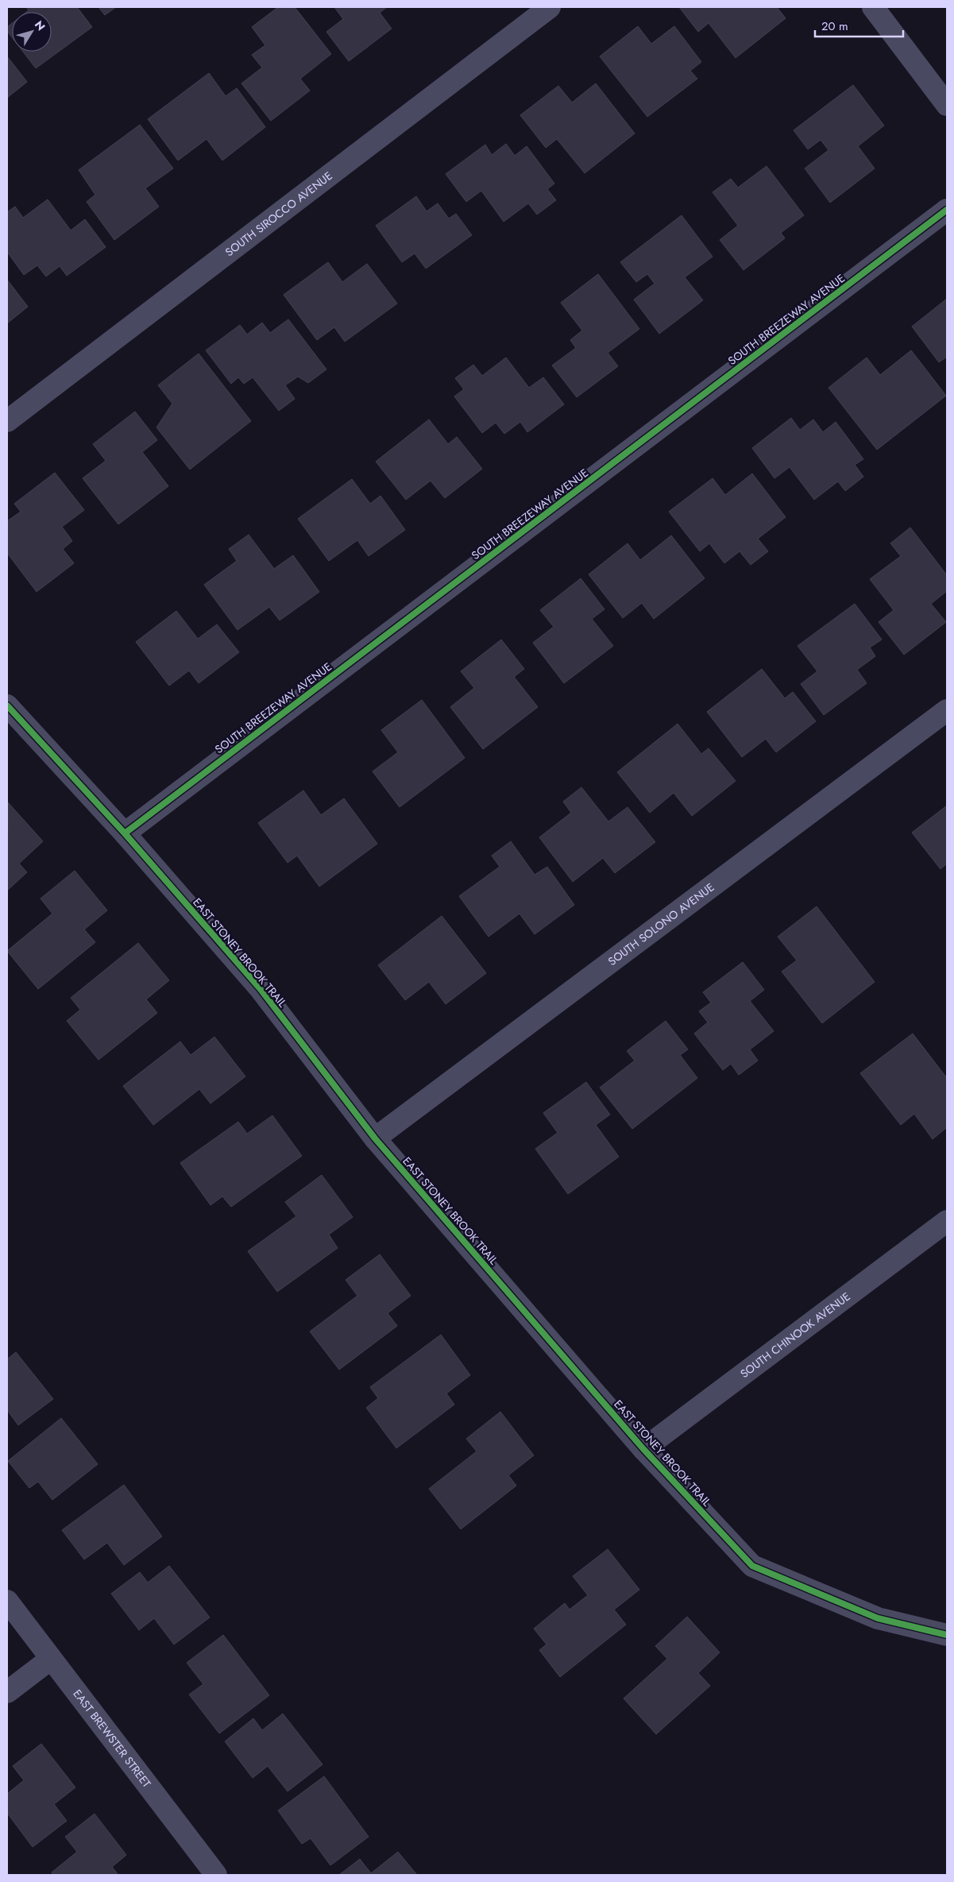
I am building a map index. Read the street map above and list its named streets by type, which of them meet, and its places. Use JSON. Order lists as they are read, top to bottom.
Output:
{
  "streets": {
    "street": [
      "SOUTH SIROCCO AVENUE",
      "SOUTH BREEZEWAY AVENUE",
      "SOUTH SOLONO AVENUE",
      "EAST STONEY BROOK TRAIL",
      "SOUTH CHINOOK AVENUE",
      "EAST BREWSTER STREET"
    ]
  },
  "crossings": [
    ["SOUTH BREEZEWAY AVENUE", "EAST STONEY BROOK TRAIL"],
    ["SOUTH SOLONO AVENUE", "EAST STONEY BROOK TRAIL"],
    ["EAST STONEY BROOK TRAIL", "SOUTH CHINOOK AVENUE"]
  ],
  "scale_bar": "20 m",
  "north": "top right"
}
